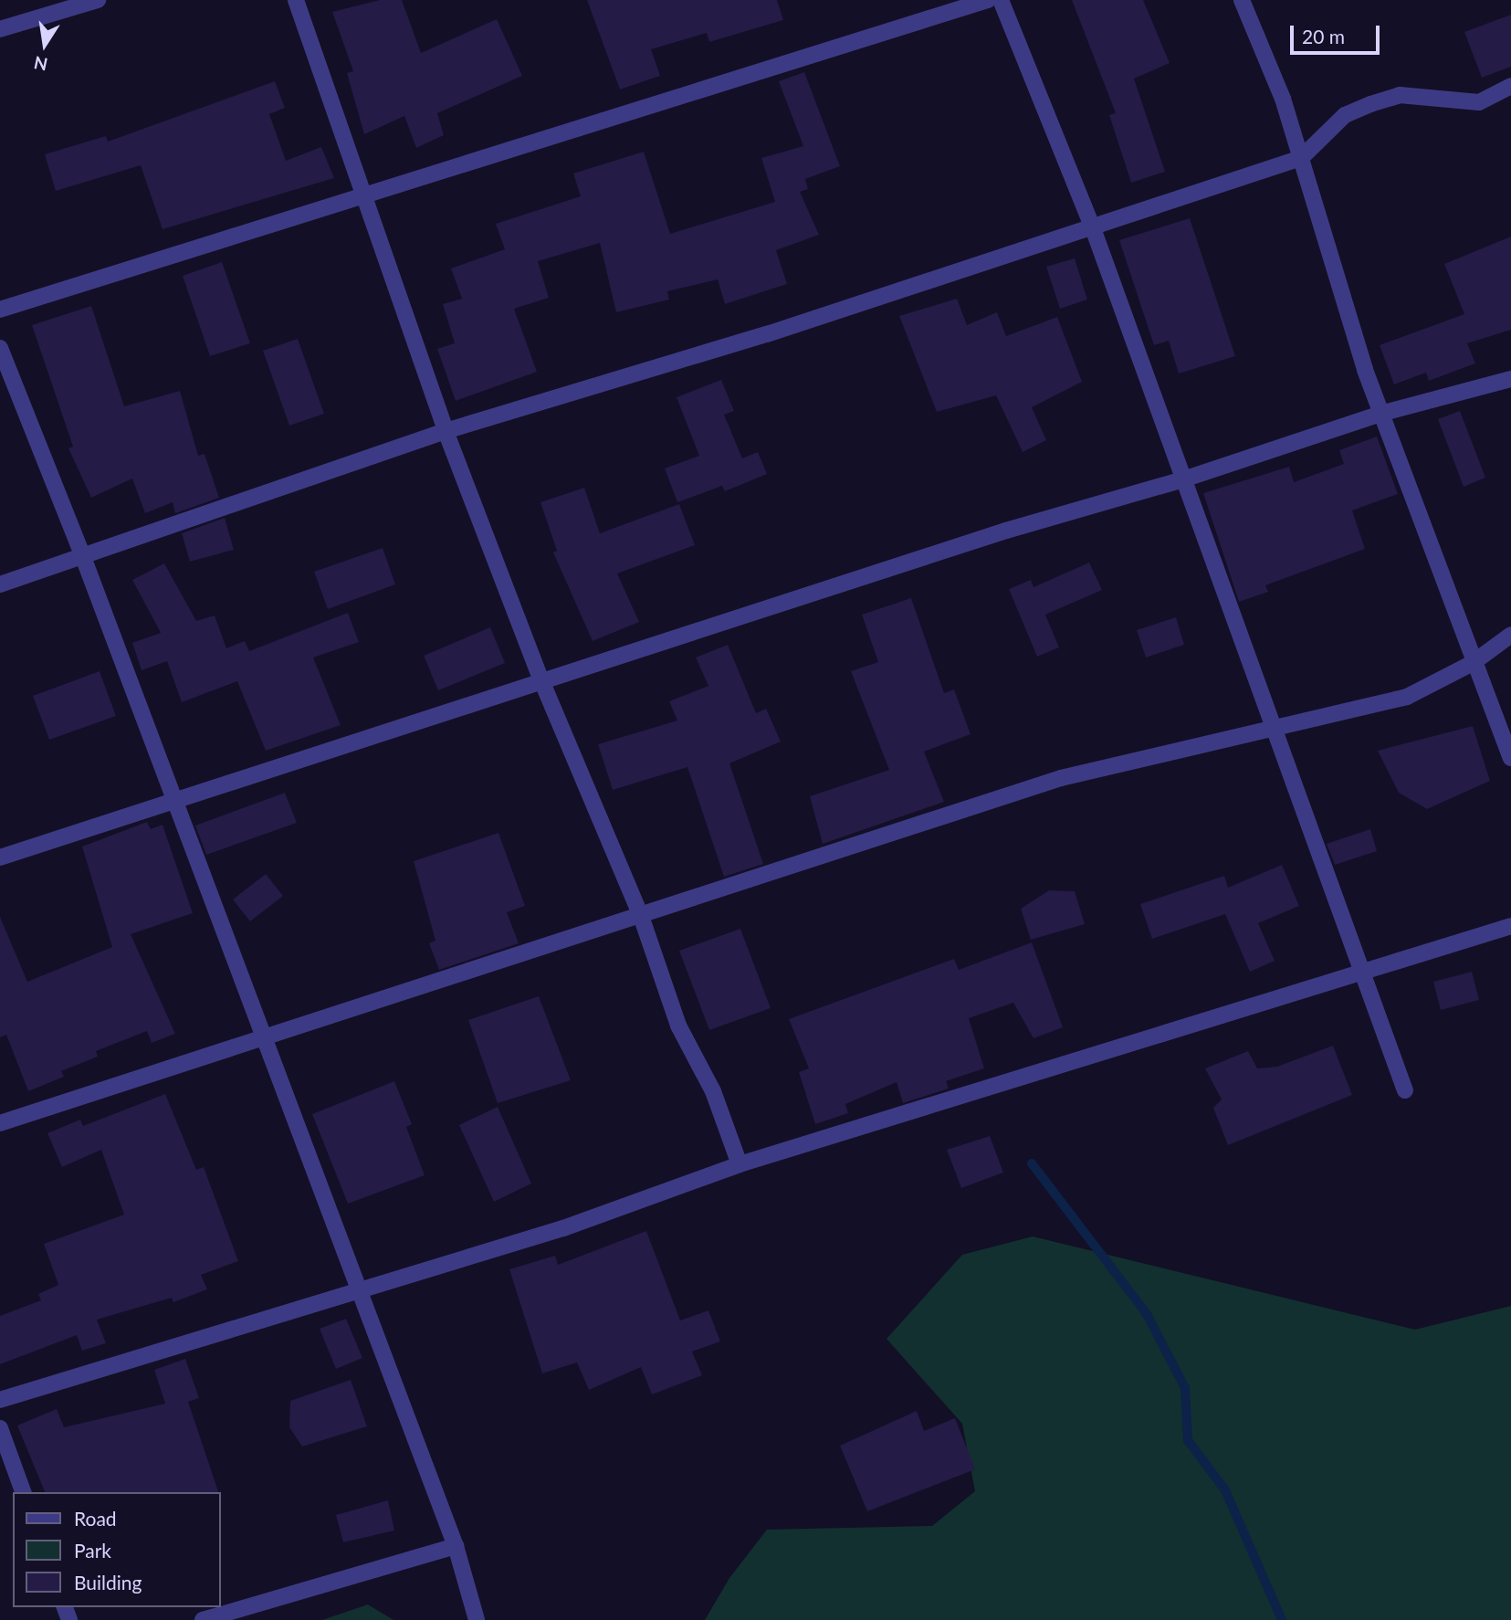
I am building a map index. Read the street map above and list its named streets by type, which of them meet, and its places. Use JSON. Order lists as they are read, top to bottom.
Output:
{
  "legend": ["Road", "Park", "Building"],
  "scale_bar": "20 m",
  "north": "bottom"
}
